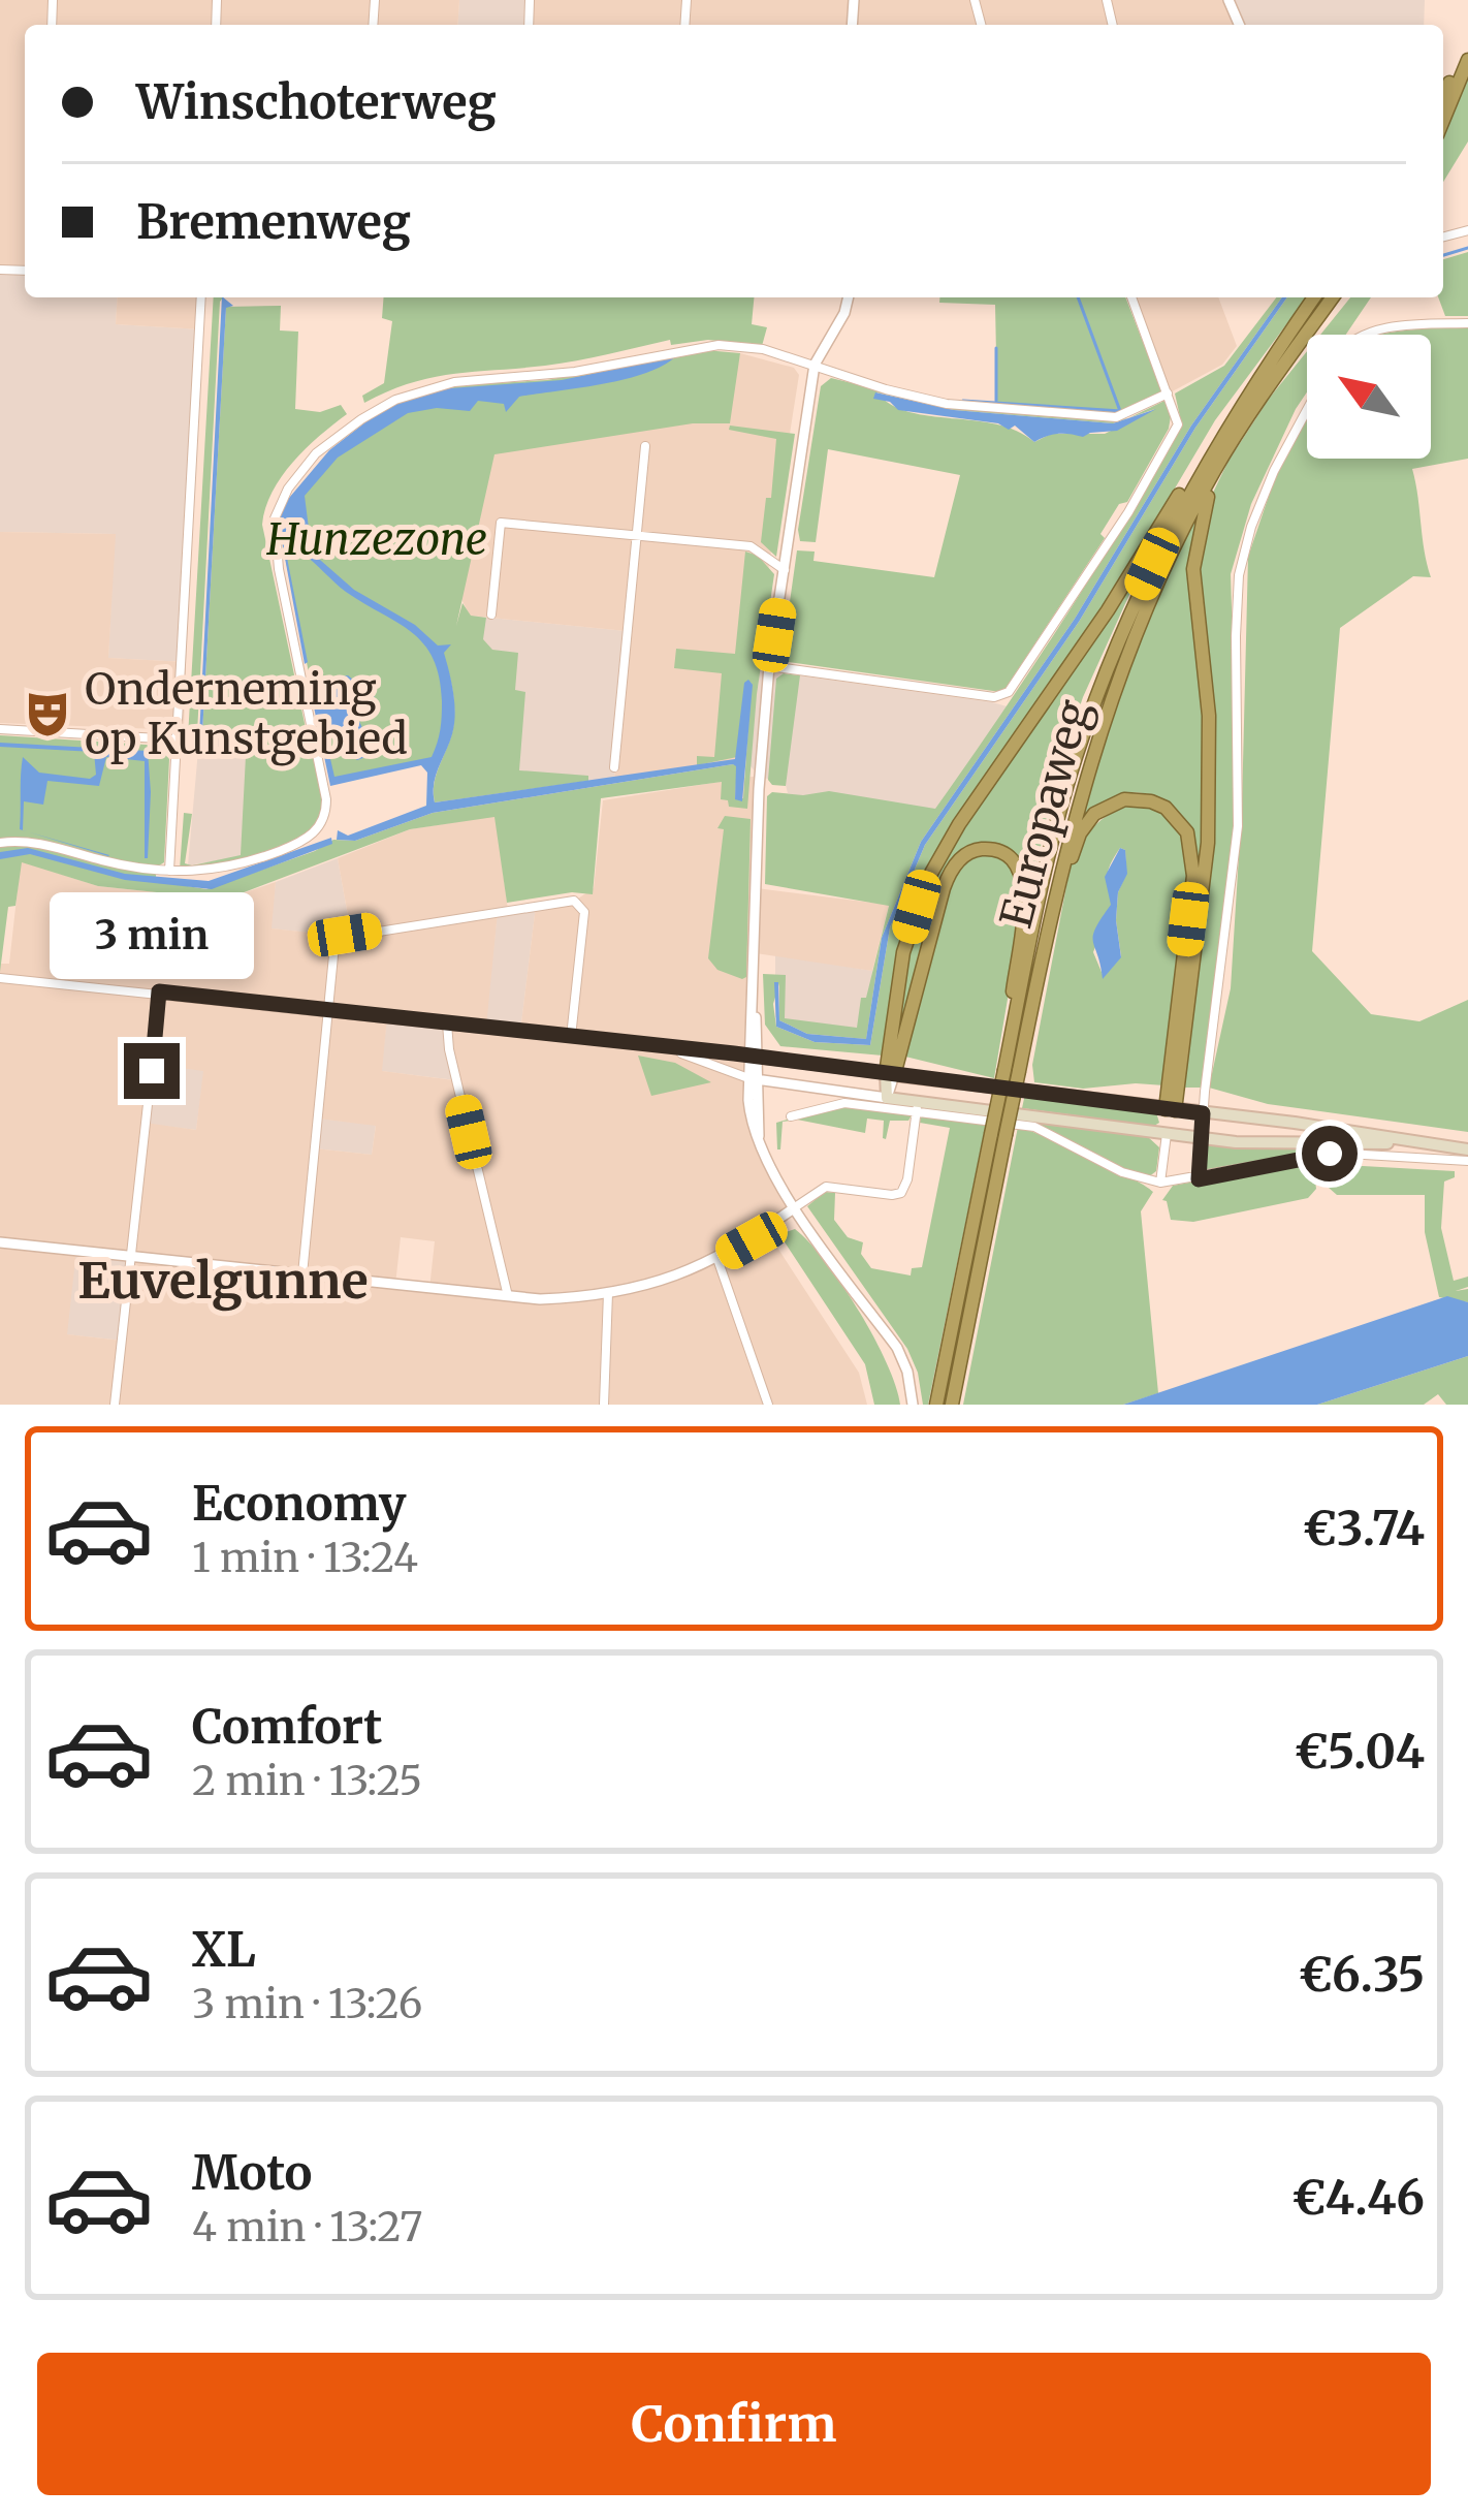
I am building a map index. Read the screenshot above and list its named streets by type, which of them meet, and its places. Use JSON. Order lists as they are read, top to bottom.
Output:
{
  "streets": {
    "highway": ["Europaweg"]
  },
  "districts": ["Euvelgunne"],
  "parks": ["Hunzezone"],
  "places": {
    "theatre": ["Onderneming op Kunstgebied"]
  },
  "north": "top left",
  "page": {
    "banner": ["Winschoterweg", "Bremenweg"],
    "bubble": "3 min",
    "list": [
      {
        "name": "Economy",
        "note": "1 min · 13:24",
        "value": "€3.74"
      },
      {
        "name": "Comfort",
        "note": "2 min · 13:25",
        "value": "€5.04"
      },
      {
        "name": "XL",
        "note": "3 min · 13:26",
        "value": "€6.35"
      },
      {
        "name": "Moto",
        "note": "4 min · 13:27",
        "value": "€4.46"
      }
    ],
    "buttons": "Confirm"
  }
}
